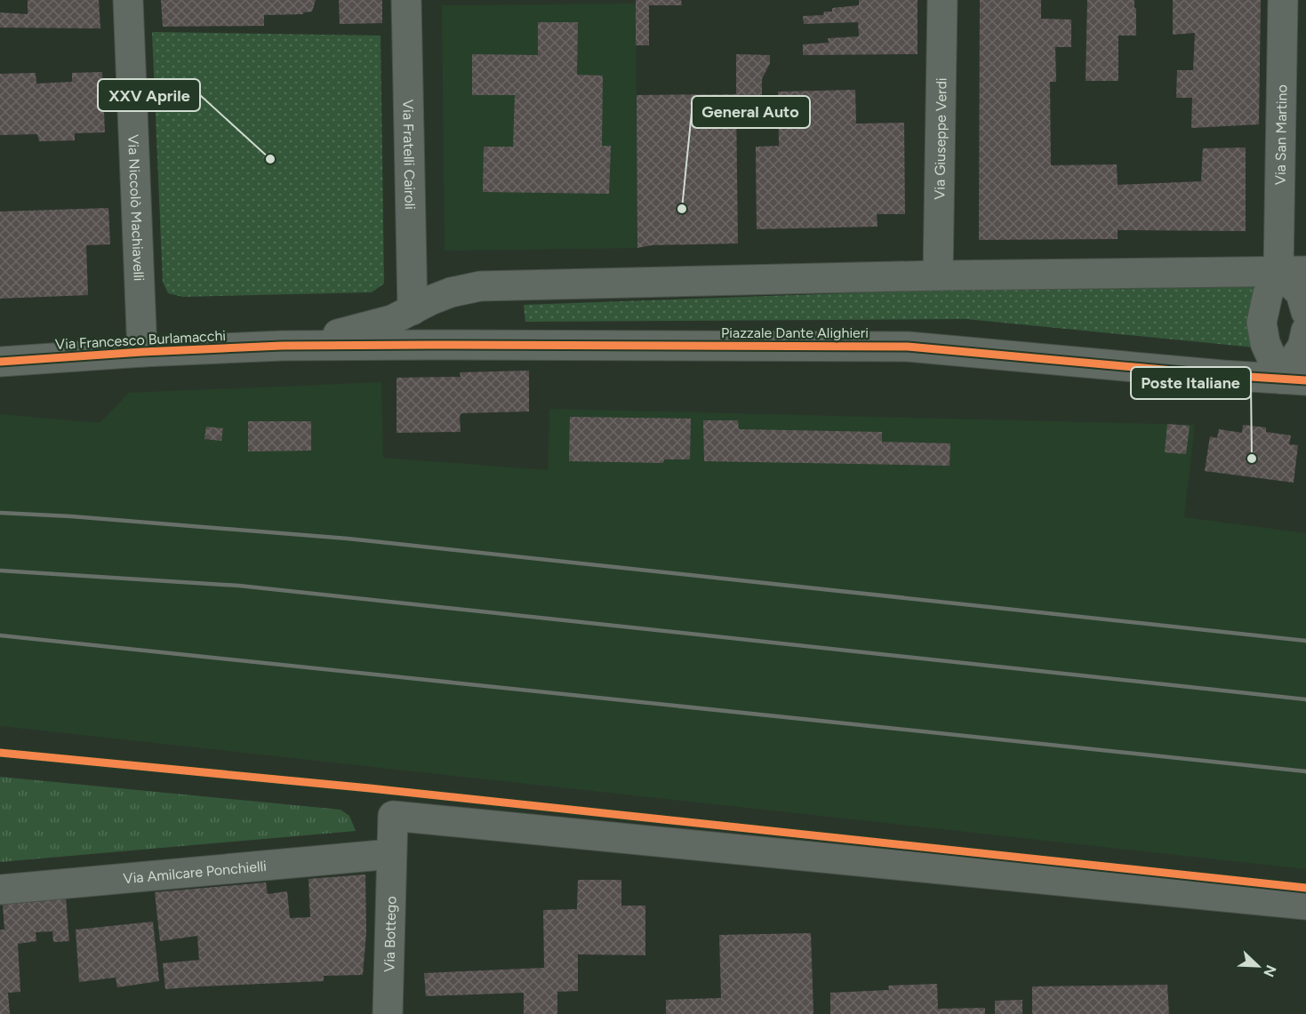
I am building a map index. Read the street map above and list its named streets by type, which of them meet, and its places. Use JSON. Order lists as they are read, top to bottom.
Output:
{
  "streets": {
    "street": [
      "Via San Martino",
      "Via Giuseppe Verdi",
      "Via Fratelli Cairoli",
      "Via Niccolò Machiavelli",
      "Piazzale Dante Alighieri",
      "Via Francesco Burlamacchi",
      "Via Amilcare Ponchielli",
      "Via Bottego"
    ]
  },
  "crossings": [
    ["Via Niccolò Machiavelli", "Via Francesco Burlamacchi"],
    ["Piazzale Dante Alighieri", "Via Francesco Burlamacchi"],
    ["Via Amilcare Ponchielli", "Via Bottego"]
  ],
  "places": ["XXV Aprile", "General Auto", "Poste Italiane"],
  "north": "bottom right"
}
